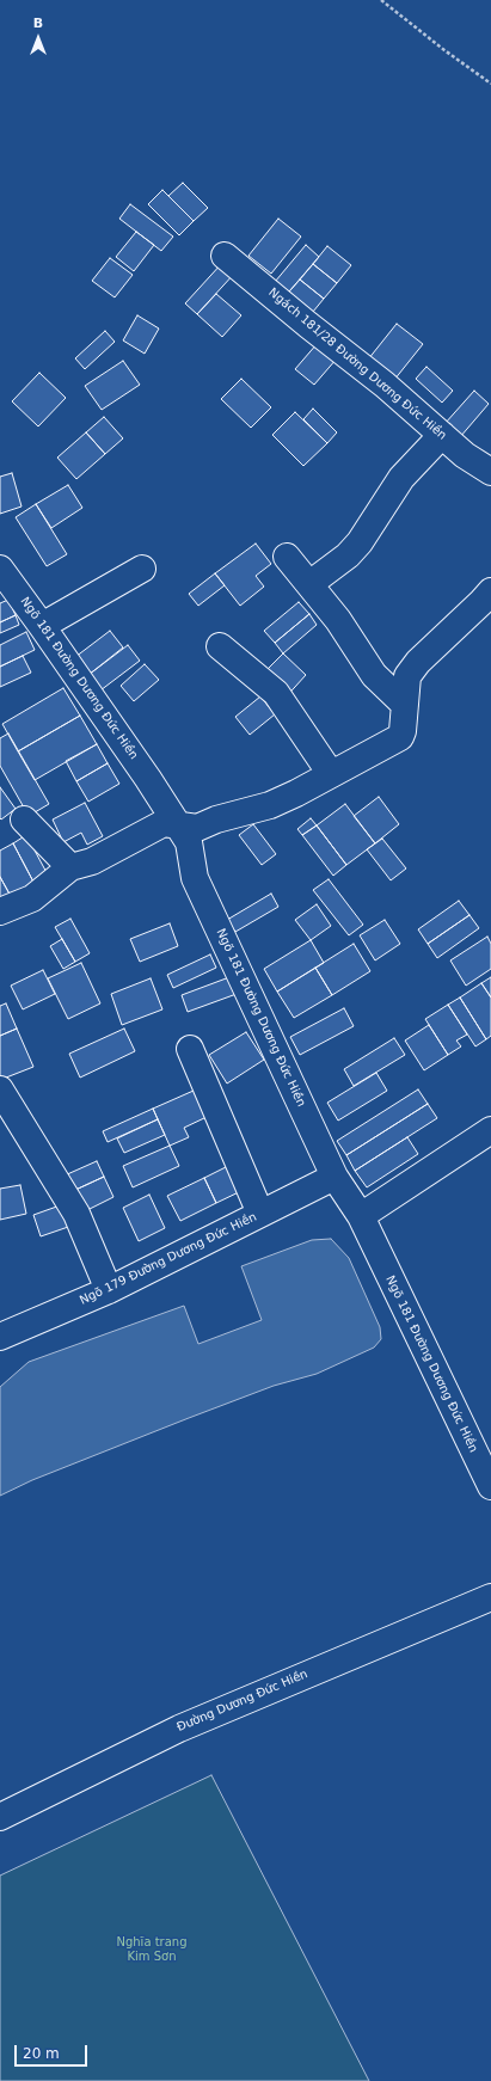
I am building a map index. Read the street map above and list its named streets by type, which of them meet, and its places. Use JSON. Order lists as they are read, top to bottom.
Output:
{
  "streets": {
    "main road": [
      "Ngách 181/28 Đường Dương Đức Hiền",
      "Ngõ 181 Đường Dương Đức Hiền",
      "Ngõ 179 Đường Dương Đức Hiền",
      "Đường Dương Đức Hiền"
    ]
  },
  "crossings": [
    ["Ngõ 181 Đường Dương Đức Hiền", "Ngõ 179 Đường Dương Đức Hiền"]
  ],
  "parks": ["Nghĩa trang Kim Sơn"],
  "scale_bar": "20 m",
  "north": "top"
}
